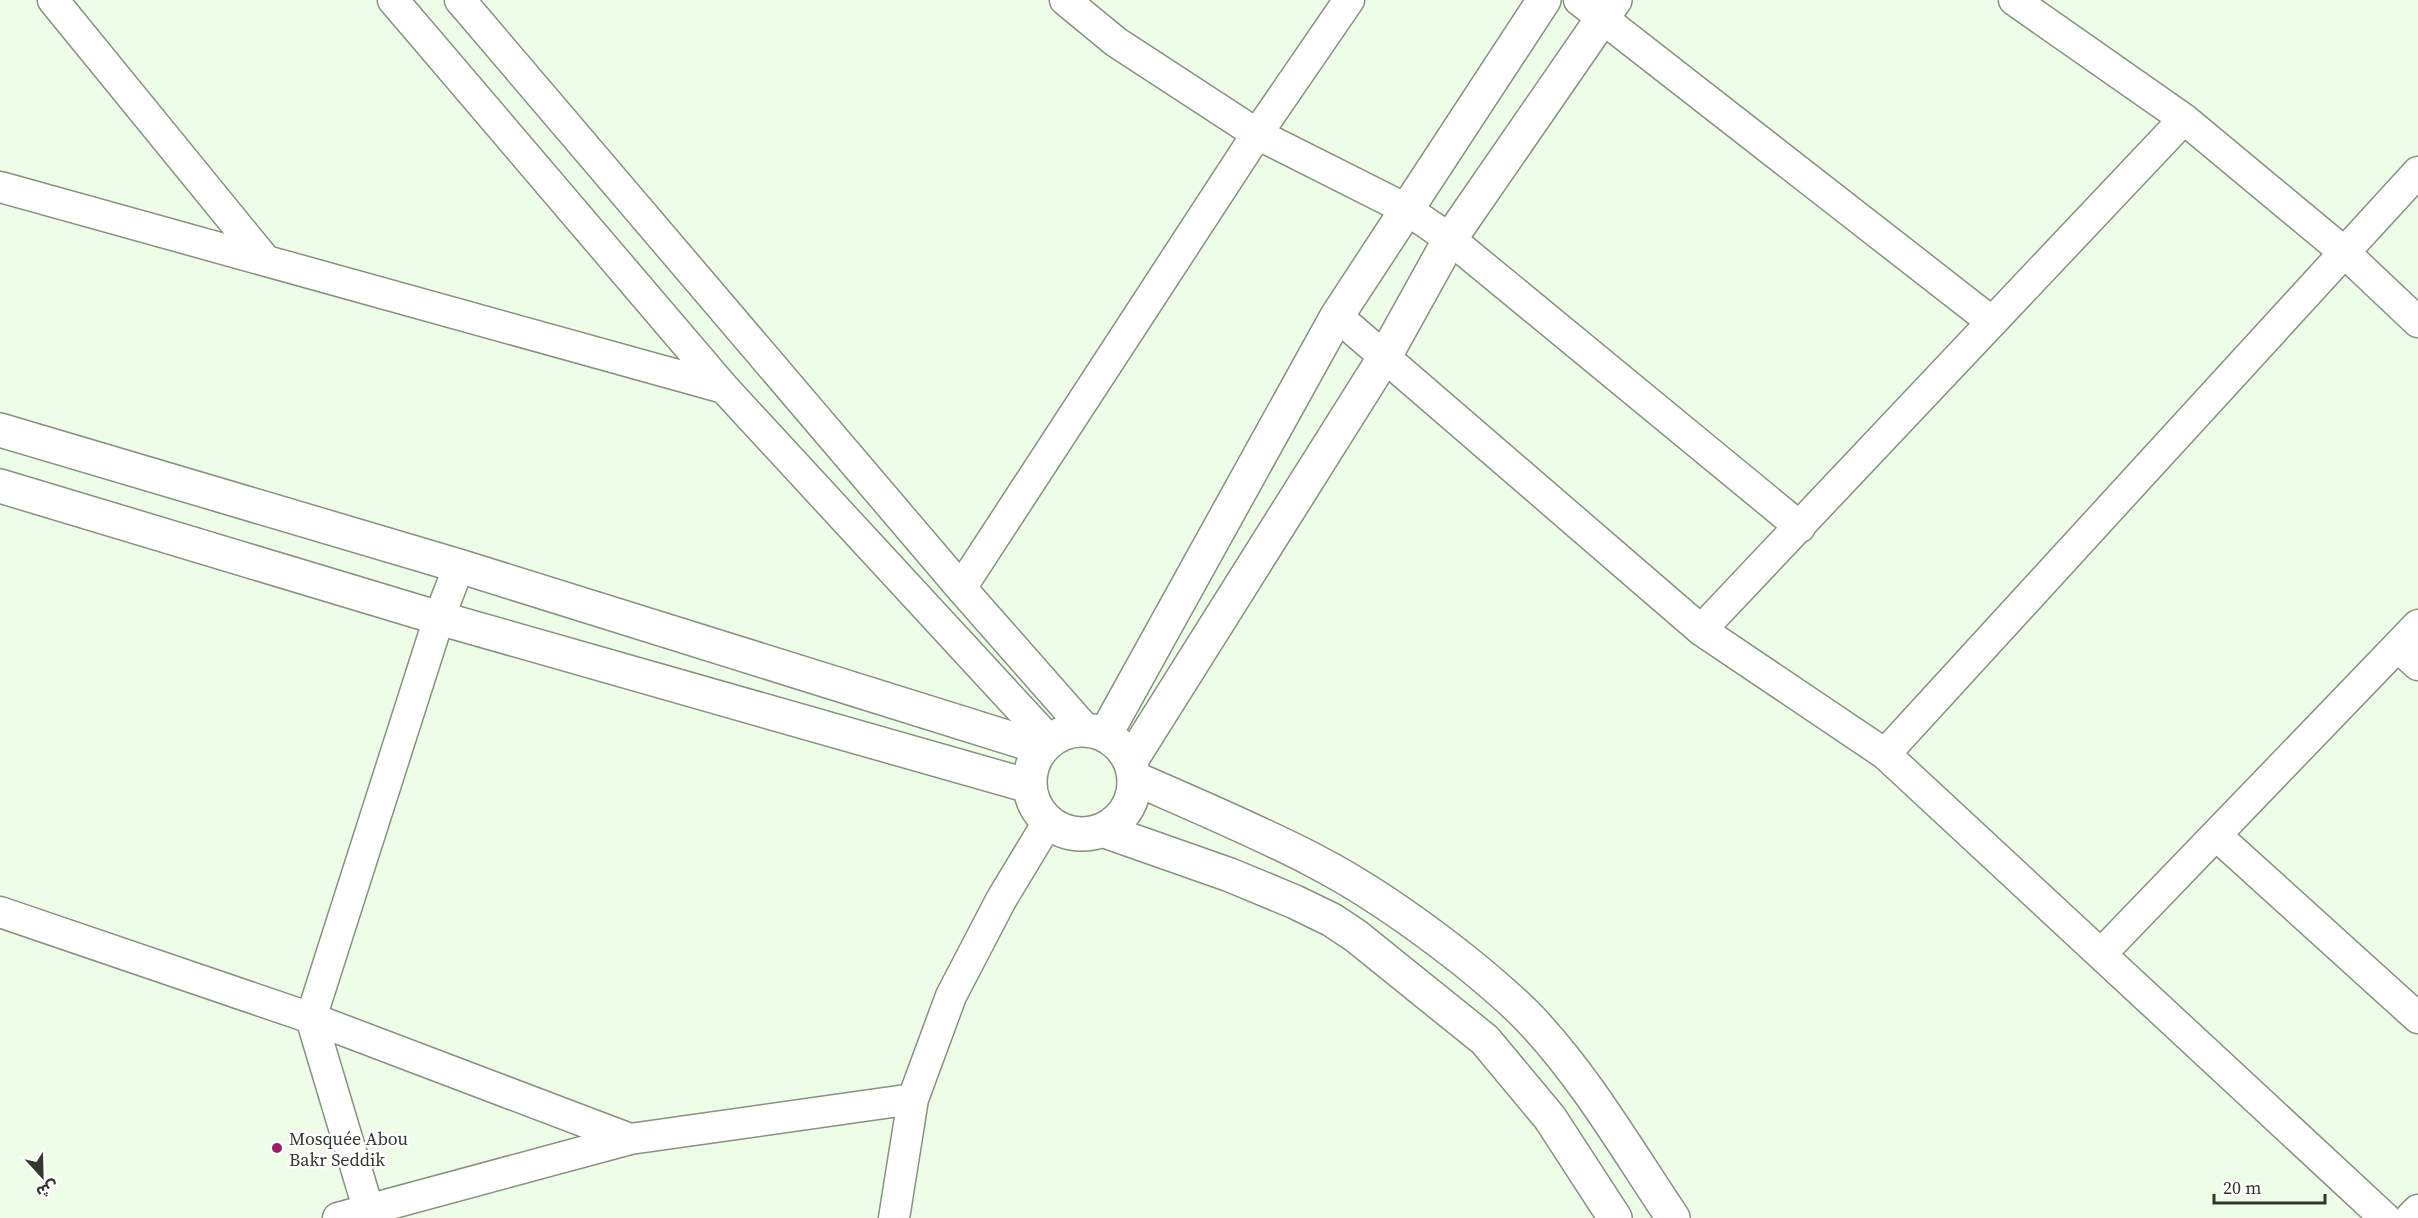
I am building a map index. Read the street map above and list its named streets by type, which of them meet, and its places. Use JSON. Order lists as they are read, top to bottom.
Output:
{
  "places": ["Mosquée Abou Bakr Seddik"],
  "scale_bar": "20 m",
  "north": "bottom"
}
